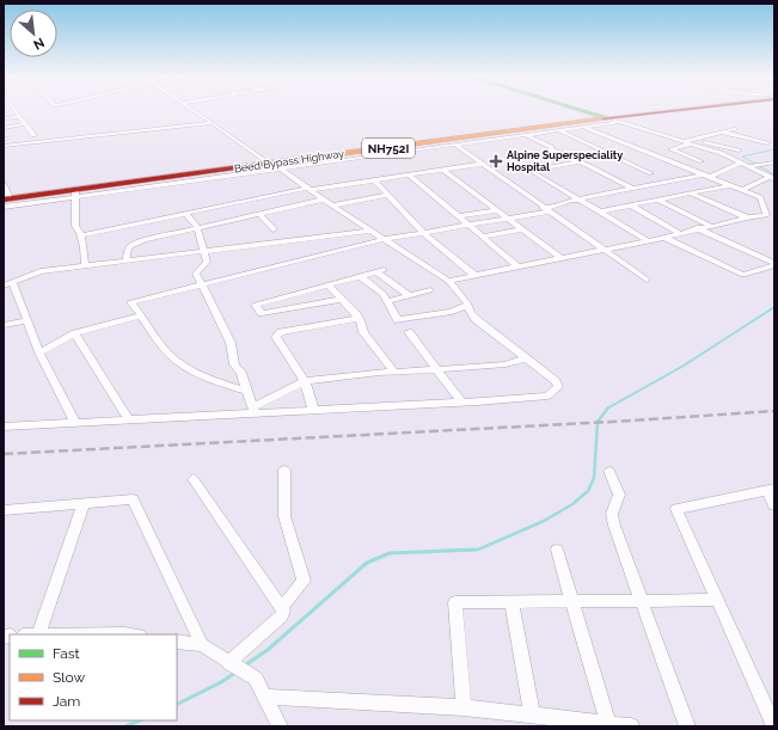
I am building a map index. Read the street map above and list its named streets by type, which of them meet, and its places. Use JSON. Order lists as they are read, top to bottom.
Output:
{
  "streets": {
    "main road": ["NH752I", "Beed Bypass Highway"]
  },
  "places": {
    "health": ["Alpine Superspeciality Hospital"]
  },
  "legend": ["Fast", "Slow", "Jam"],
  "north": "bottom right"
}
